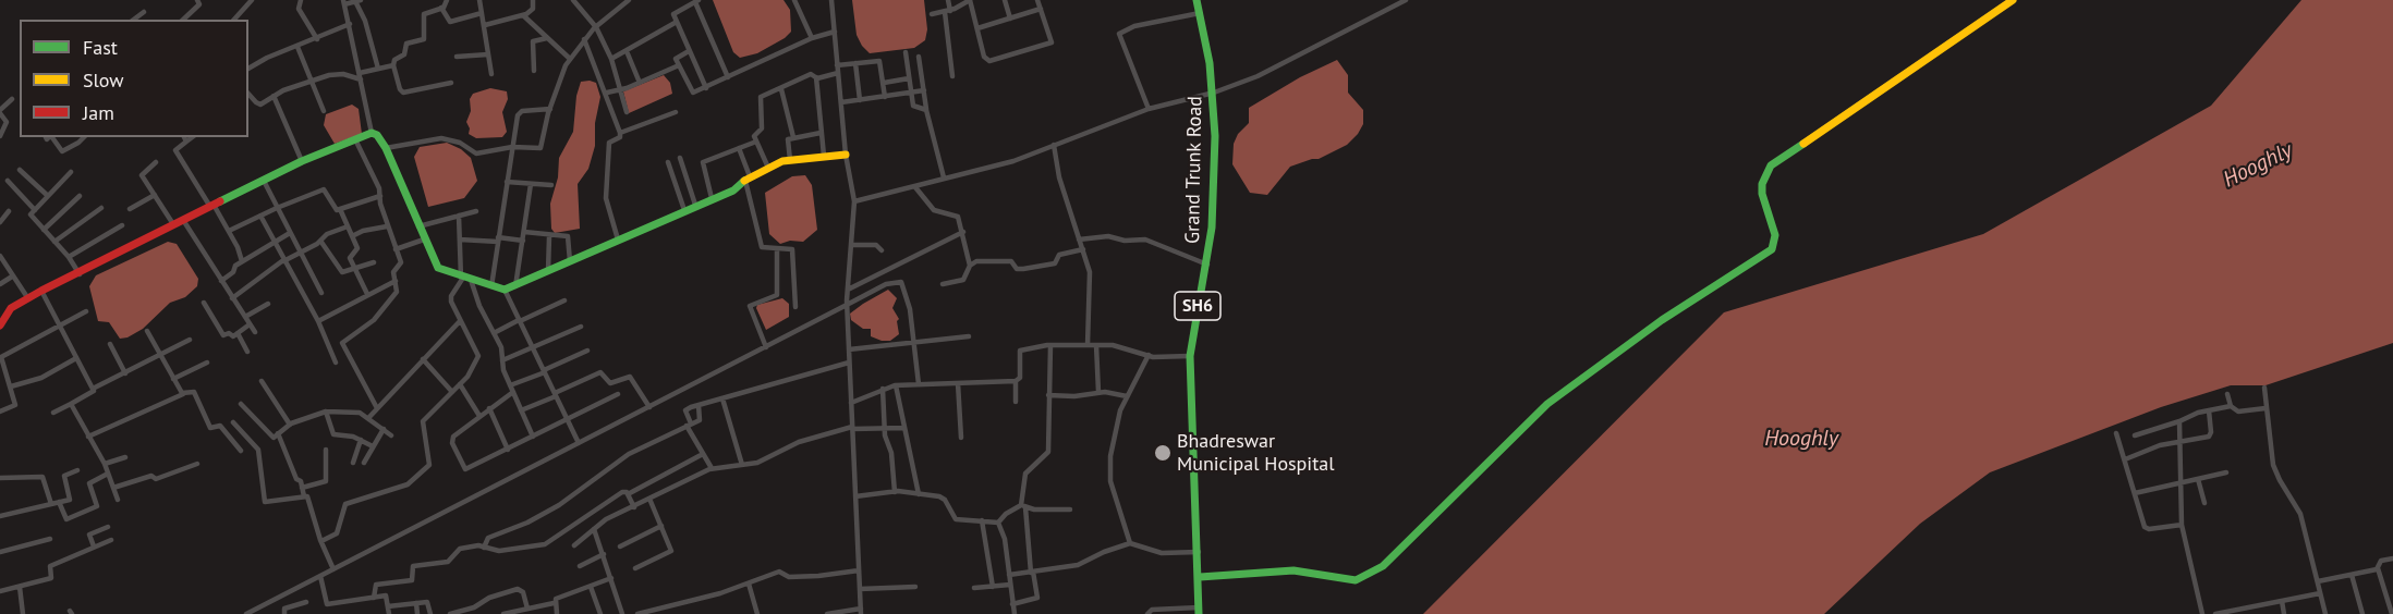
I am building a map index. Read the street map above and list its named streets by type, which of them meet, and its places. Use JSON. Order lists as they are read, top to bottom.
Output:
{
  "streets": {
    "street": ["Grand Trunk Road", "SH6"]
  },
  "water": ["Hooghly"],
  "places": ["Bhadreswar Municipal Hospital"],
  "legend": ["Fast", "Slow", "Jam"]
}
